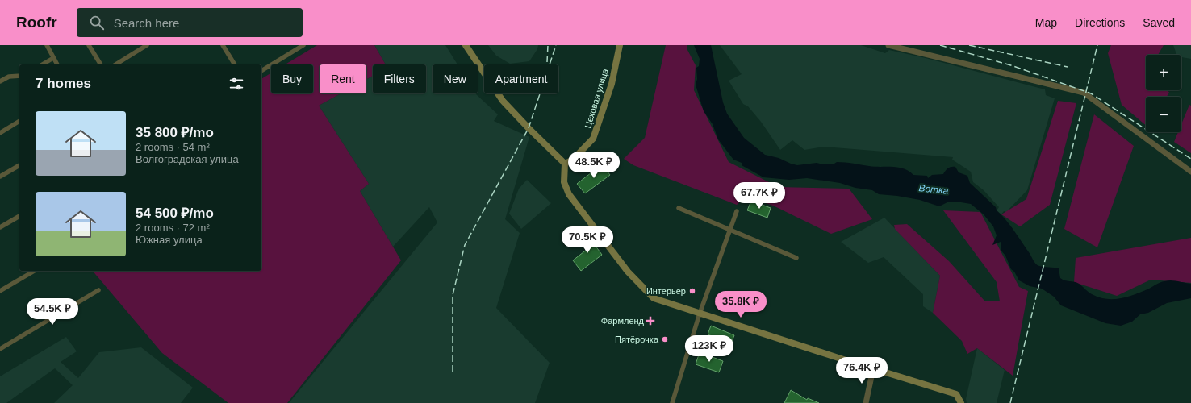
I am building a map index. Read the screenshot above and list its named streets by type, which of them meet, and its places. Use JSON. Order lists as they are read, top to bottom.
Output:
{
  "streets": {
    "main road": ["Цеховая улица"]
  },
  "water": ["Вотка"],
  "places": {
    "other": ["Интерьер", "Пятёрочка"],
    "health": ["Фармленд"]
  },
  "page": {
    "header": "Roofr",
    "search": "Search here",
    "nav": ["Map", "Directions", "Saved"],
    "map_buttons": ["+", "−"],
    "chip": [
      "Buy",
      "Rent",
      "Filters",
      "New",
      "Apartment"
    ],
    "heading": "7 homes",
    "list": [
      {
        "name": "35 800 ₽/mo",
        "note": "2 rooms · 54 m² · Волгоградская улица"
      },
      {
        "name": "54 500 ₽/mo",
        "note": "2 rooms · 72 m² · Южная улица"
      }
    ],
    "price": [
      "48.5K ₽",
      "67.7K ₽",
      "70.5K ₽",
      "35.8K ₽",
      "54.5K ₽",
      "123K ₽",
      "76.4K ₽"
    ]
  }
}
